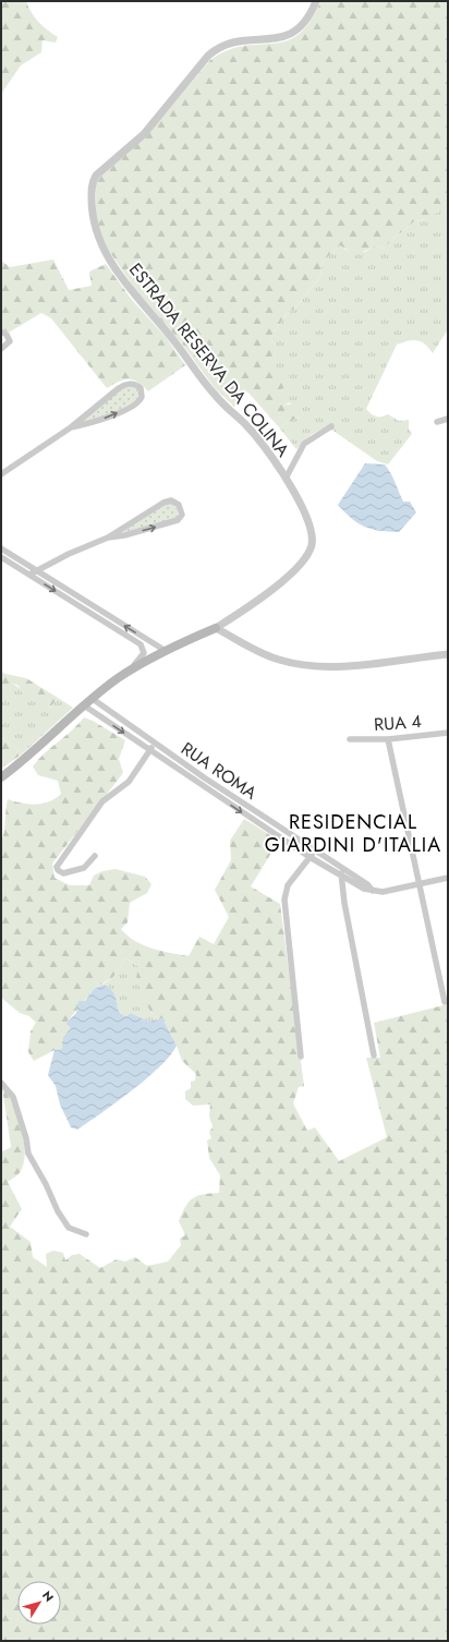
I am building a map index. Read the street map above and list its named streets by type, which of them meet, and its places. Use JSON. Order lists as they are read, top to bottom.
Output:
{
  "streets": {
    "street": ["ESTRADA RESERVA DA COLINA", "RUA 4", "RUA ROMA"]
  },
  "districts": ["RESIDENCIAL GIARDINI D'ITALIA"],
  "north": "top right"
}
